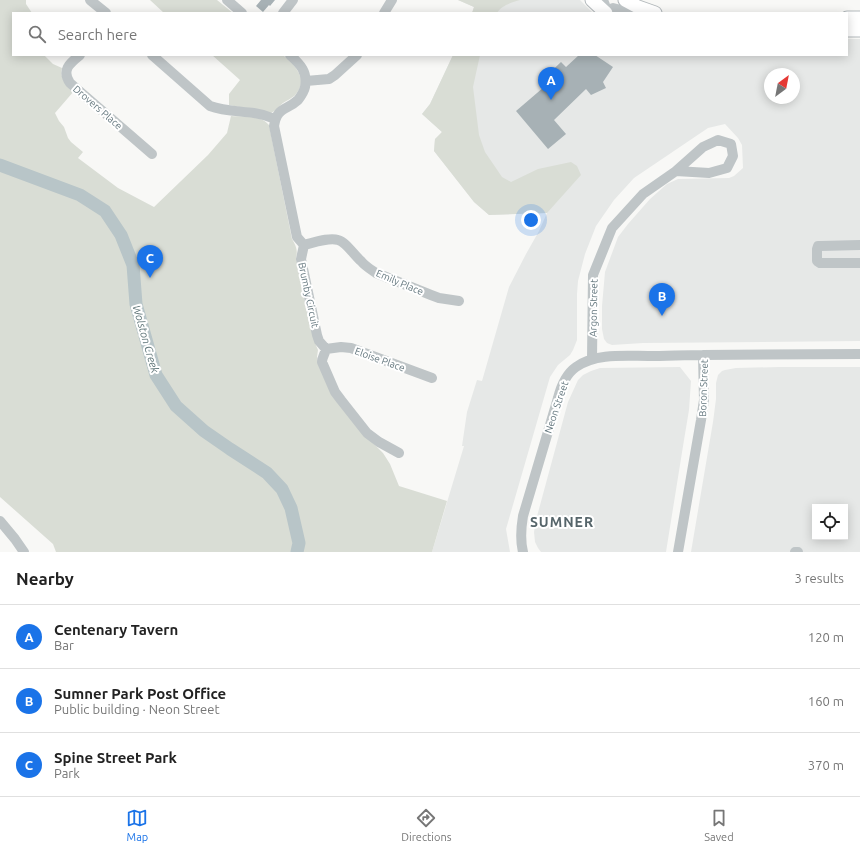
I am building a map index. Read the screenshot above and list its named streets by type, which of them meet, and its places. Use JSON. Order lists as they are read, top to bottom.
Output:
{
  "streets": {
    "street": [
      "Drovers Place",
      "Emily Place",
      "Brumby Circuit",
      "Argon Street",
      "Eloise Place",
      "Boron Street",
      "Neon Street"
    ]
  },
  "crossings": [
    ["Emily Place", "Brumby Circuit"],
    ["Brumby Circuit", "Eloise Place"],
    ["Argon Street", "Neon Street"],
    ["Boron Street", "Neon Street"]
  ],
  "districts": ["SUMNER"],
  "water": ["Wolston Creek"],
  "north": "top right",
  "page": {
    "search": "Search here",
    "pins": ["A", "C", "B"],
    "heading": ["Nearby", "3 results"],
    "list": [
      {
        "mark": "A",
        "name": "Centenary Tavern",
        "note": "Bar",
        "value": "120 m"
      },
      {
        "mark": "B",
        "name": "Sumner Park Post Office",
        "note": "Public building · Neon Street",
        "value": "160 m"
      },
      {
        "mark": "C",
        "name": "Spine Street Park",
        "note": "Park",
        "value": "370 m"
      }
    ],
    "nav": ["Map", "Directions", "Saved"]
  }
}
